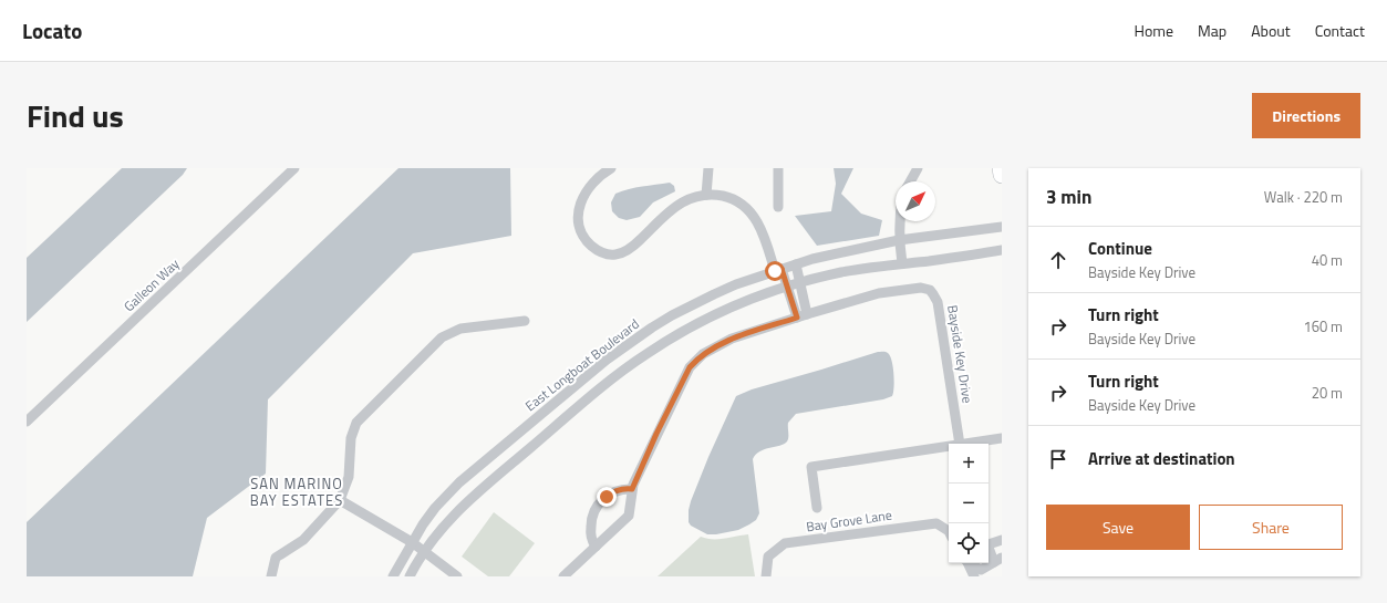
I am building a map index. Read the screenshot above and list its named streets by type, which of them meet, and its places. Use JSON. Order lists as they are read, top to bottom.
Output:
{
  "streets": {
    "street": [
      "Galleon Way",
      "Bayside Key Drive",
      "East Longboat Boulevard",
      "Bay Grove Lane"
    ]
  },
  "districts": ["SAN MARINO BAY ESTATES"],
  "north": "top right",
  "page": {
    "header": "Locato",
    "nav": [
      "Home",
      "Map",
      "About",
      "Contact"
    ],
    "title": "Find us",
    "buttons": [
      "Directions",
      ["Save", "Share"]
    ],
    "heading": ["3 min", "Walk · 220 m"],
    "list": [
      ["Continue", "Bayside Key Drive", "40 m"],
      ["Turn right", "Bayside Key Drive", "160 m"],
      ["Turn right", "Bayside Key Drive", "20 m"],
      "Arrive at destination"
    ],
    "map_buttons": ["+", "−"]
  }
}
